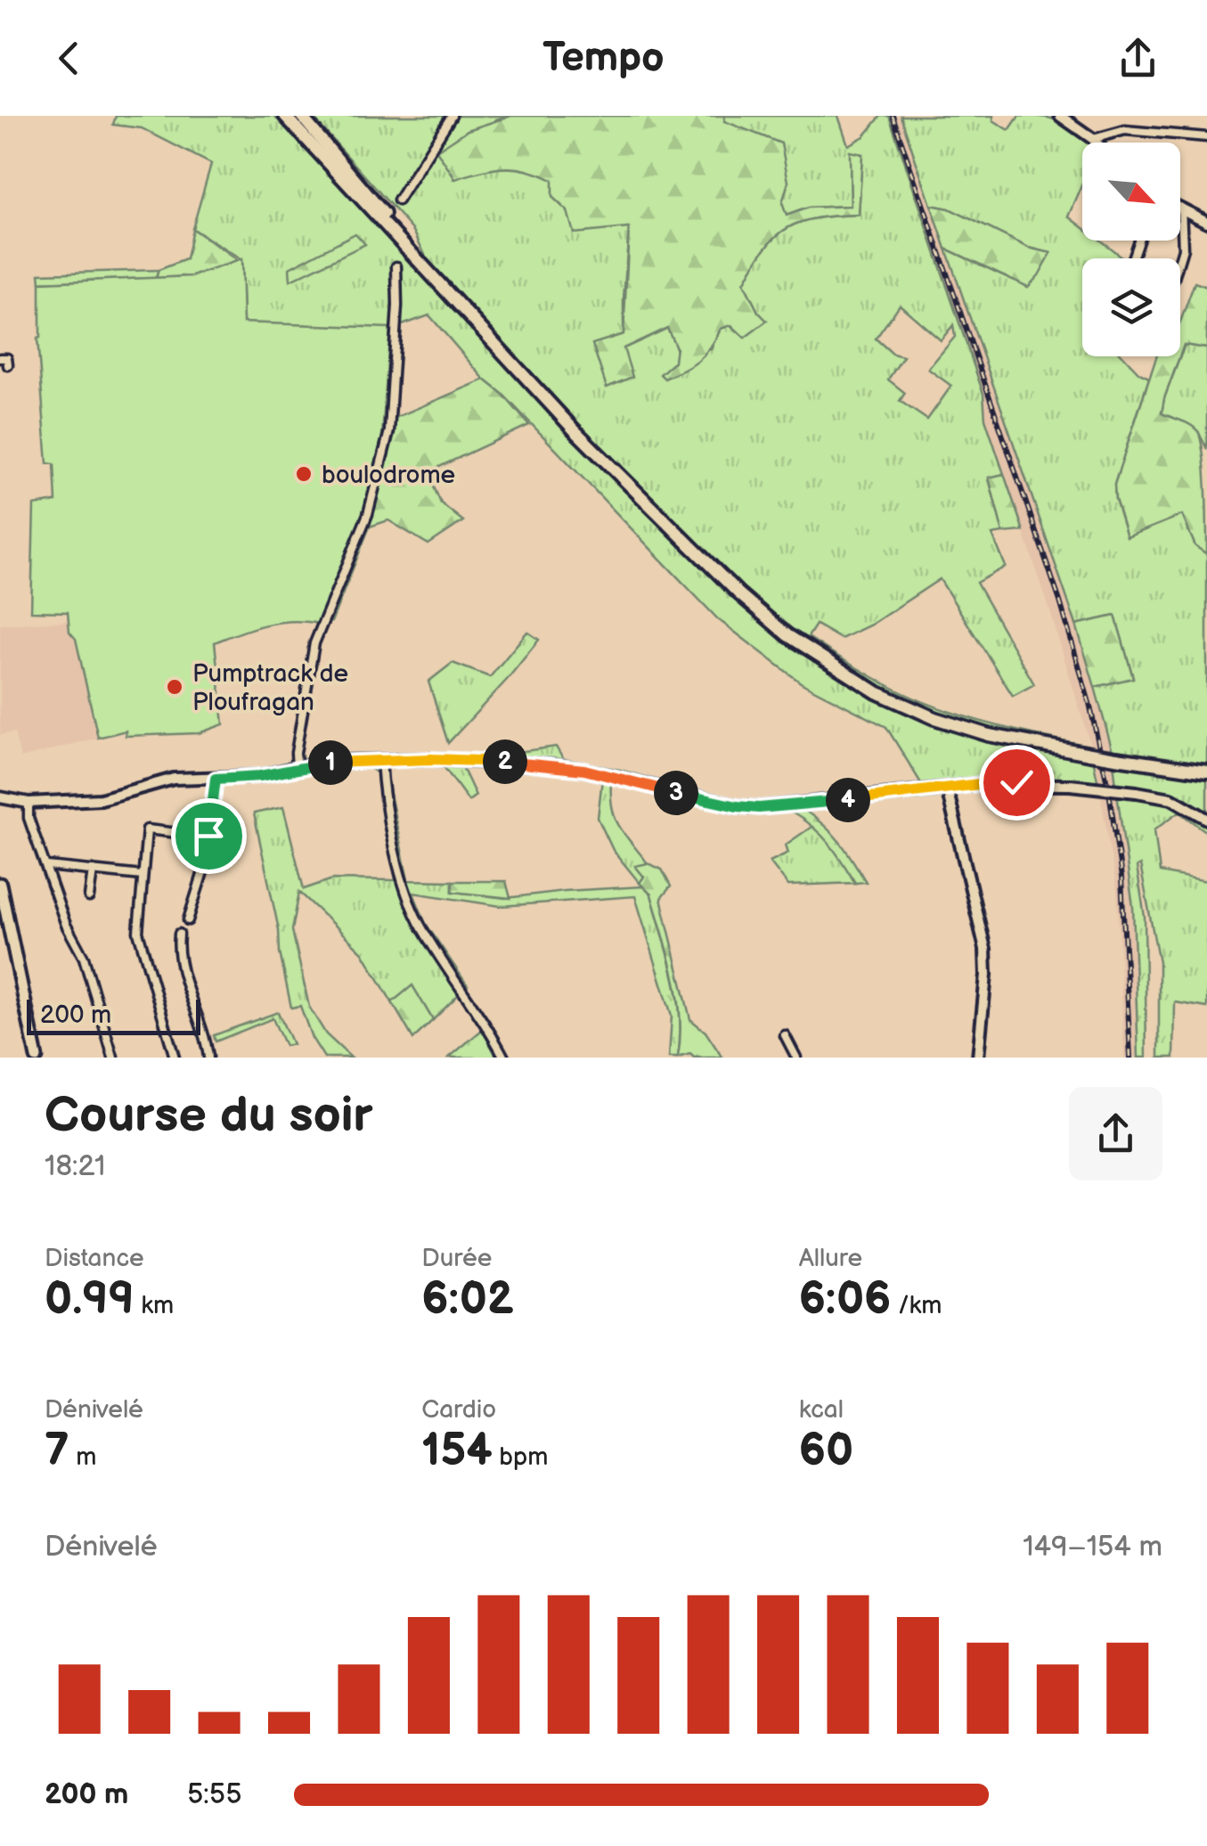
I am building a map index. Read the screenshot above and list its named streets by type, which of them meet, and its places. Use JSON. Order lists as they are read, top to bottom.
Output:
{
  "places": ["boulodrome", "Pumptrack de Ploufragan"],
  "scale_bar": "200 m",
  "north": "bottom right",
  "page": {
    "header": "Tempo",
    "pins": [
      "2",
      "1",
      "3",
      "4"
    ],
    "scale": "200 m",
    "heading": ["Course du soir", "18:21"],
    "stats": [
      ["Distance", "0.99 km"],
      ["Durée", "6:02"],
      ["Allure", "6:06 /km"],
      ["Dénivelé", "7 m"],
      ["Cardio", "154 bpm"],
      ["kcal", "60"]
    ],
    "chart": ["Dénivelé", "149–154 m"],
    "list": [
      {
        "name": "200 m",
        "note": "5:55"
      }
    ]
  }
}
